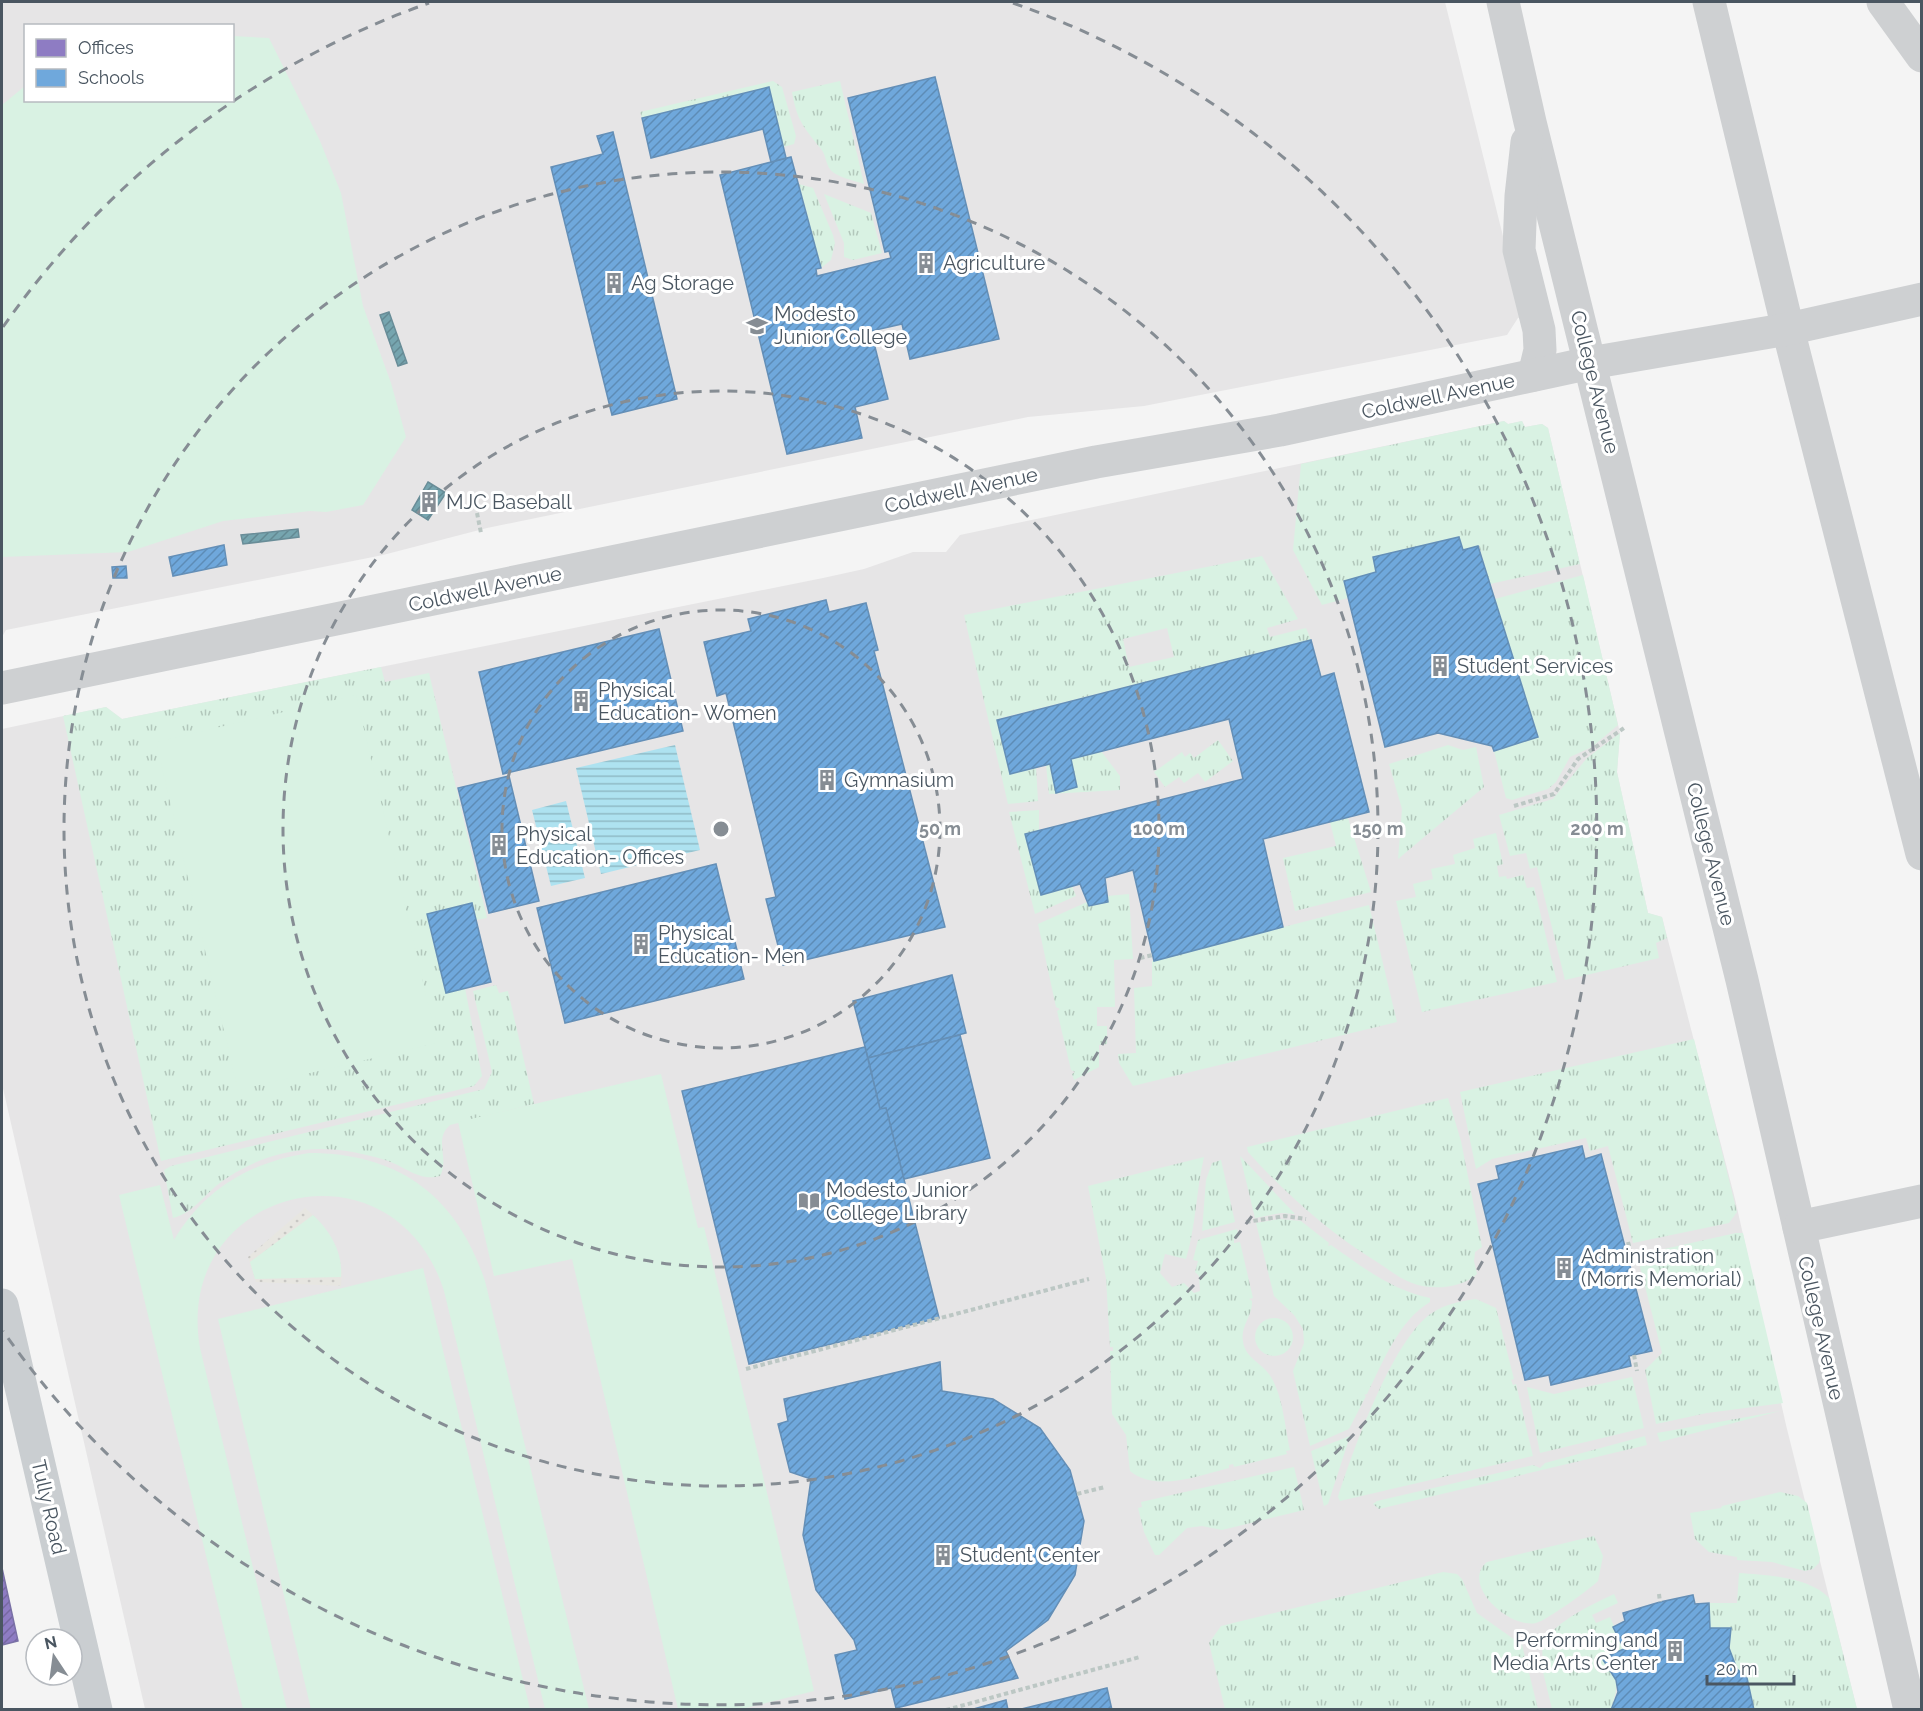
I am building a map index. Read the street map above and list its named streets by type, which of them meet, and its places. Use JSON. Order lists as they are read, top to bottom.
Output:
{
  "streets": {
    "main road": ["Tully Road"],
    "street": ["College Avenue", "Coldwell Avenue"]
  },
  "crossings": [
    ["College Avenue", "Coldwell Avenue"]
  ],
  "places": {
    "building": [
      "Agriculture",
      "Ag Storage",
      "MJC Baseball",
      "Student Services",
      "Physical Education- Women",
      "Gymnasium",
      "Physical Education- Offices",
      "Physical Education- Men",
      "Administration (Morris Memorial)",
      "Student Center",
      "Performing and Media Arts Center"
    ],
    "school or university": ["Modesto Junior College"],
    "library": ["Modesto Junior College Library"]
  },
  "legend": ["Offices", "Schools"],
  "scale_bar": "20 m",
  "north": "top",
  "rings": [
    "50 m",
    "100 m",
    "150 m",
    "200 m"
  ]
}
